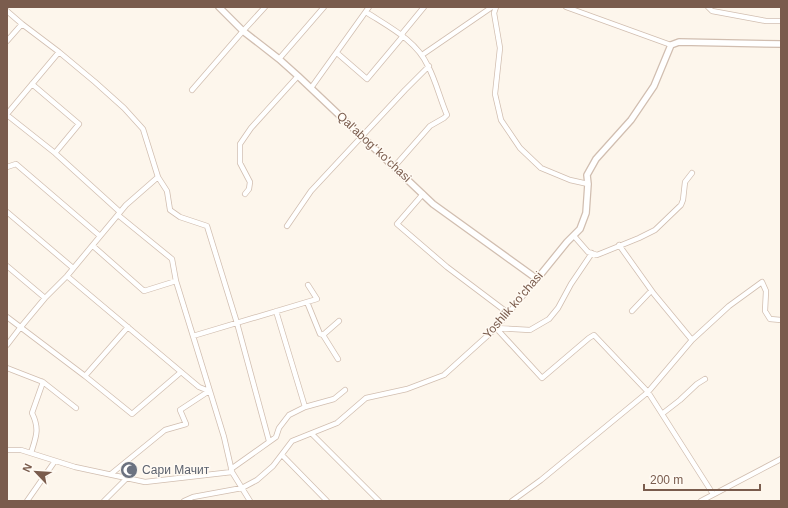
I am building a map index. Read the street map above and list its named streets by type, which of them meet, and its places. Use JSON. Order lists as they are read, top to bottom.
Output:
{
  "streets": {
    "street": ["Qal'abog' ko'chasi", "Yoshlik ko'chasi"]
  },
  "crossings": [
    ["Qal'abog' ko'chasi", "Yoshlik ko'chasi"]
  ],
  "places": {
    "mosque": ["Сари Мачит"]
  },
  "scale_bar": "200 m",
  "north": "top left"
}
